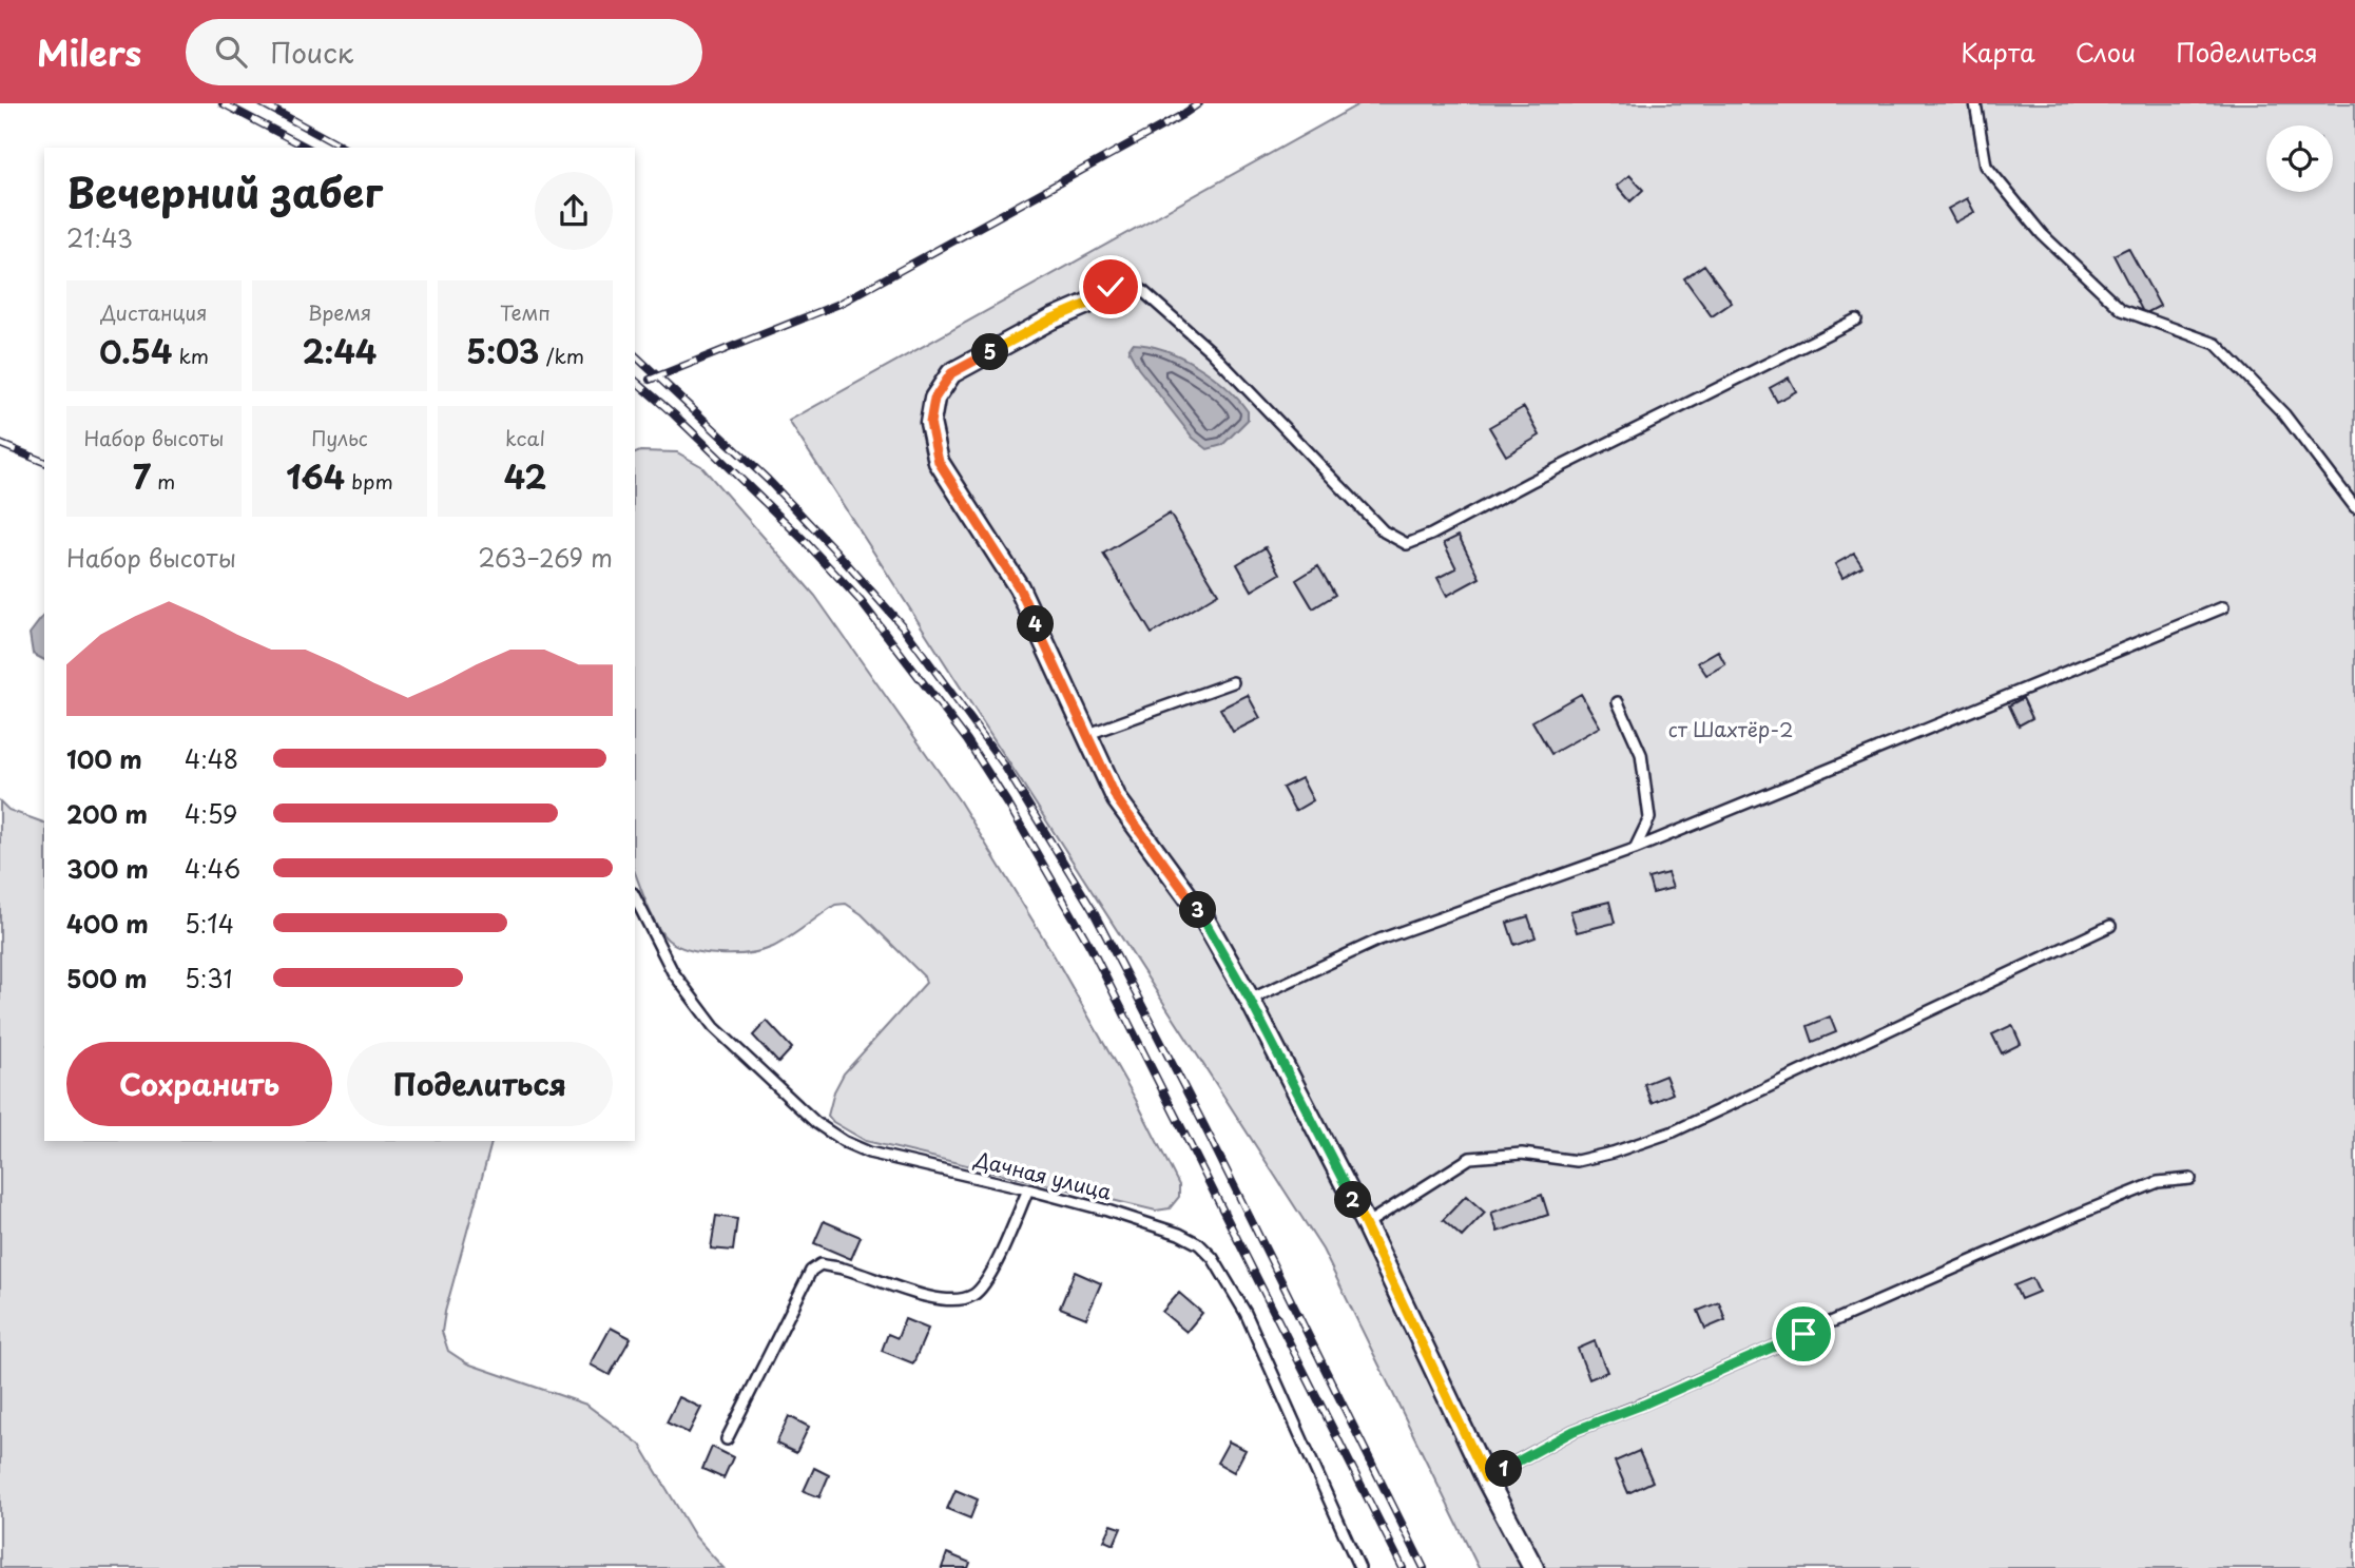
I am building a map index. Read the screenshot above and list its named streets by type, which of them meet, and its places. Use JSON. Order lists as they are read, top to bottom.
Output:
{
  "streets": {
    "lane": ["Дачная улица"]
  },
  "parks": ["ст Шахтёр-2"],
  "page": {
    "header": "Milers",
    "search": "Поиск",
    "nav": ["Карта", "Слои", "Поделиться"],
    "heading": ["Вечерний забег", "21:43"],
    "stats": [
      ["Дистанция", "0.54 km"],
      ["Время", "2:44"],
      ["Темп", "5:03 /km"],
      ["Набор высоты", "7 m"],
      ["Пульс", "164 bpm"],
      ["kcal", "42"]
    ],
    "pins": [
      "5",
      "4",
      "3",
      "2",
      "1"
    ],
    "chart": ["Набор высоты", "263–269 m"],
    "list": [
      {
        "name": "100 m",
        "note": "4:48"
      },
      {
        "name": "200 m",
        "note": "4:59"
      },
      {
        "name": "300 m",
        "note": "4:46"
      },
      {
        "name": "400 m",
        "note": "5:14"
      },
      {
        "name": "500 m",
        "note": "5:31"
      }
    ],
    "buttons": ["Сохранить", "Поделиться"]
  }
}
